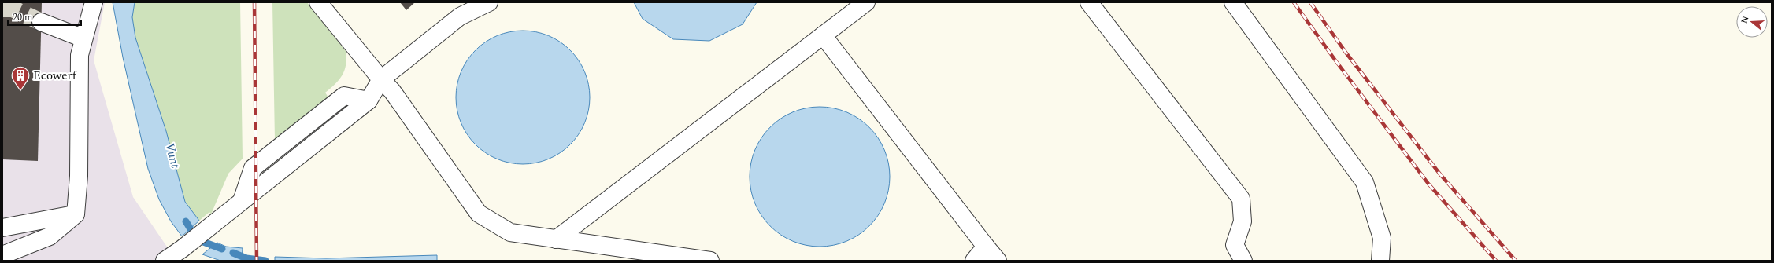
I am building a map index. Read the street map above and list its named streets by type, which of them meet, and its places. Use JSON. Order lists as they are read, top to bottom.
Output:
{
  "water": ["Vunt"],
  "places": {
    "building": ["Ecowerf"]
  },
  "scale_bar": "20 m",
  "north": "left"
}
